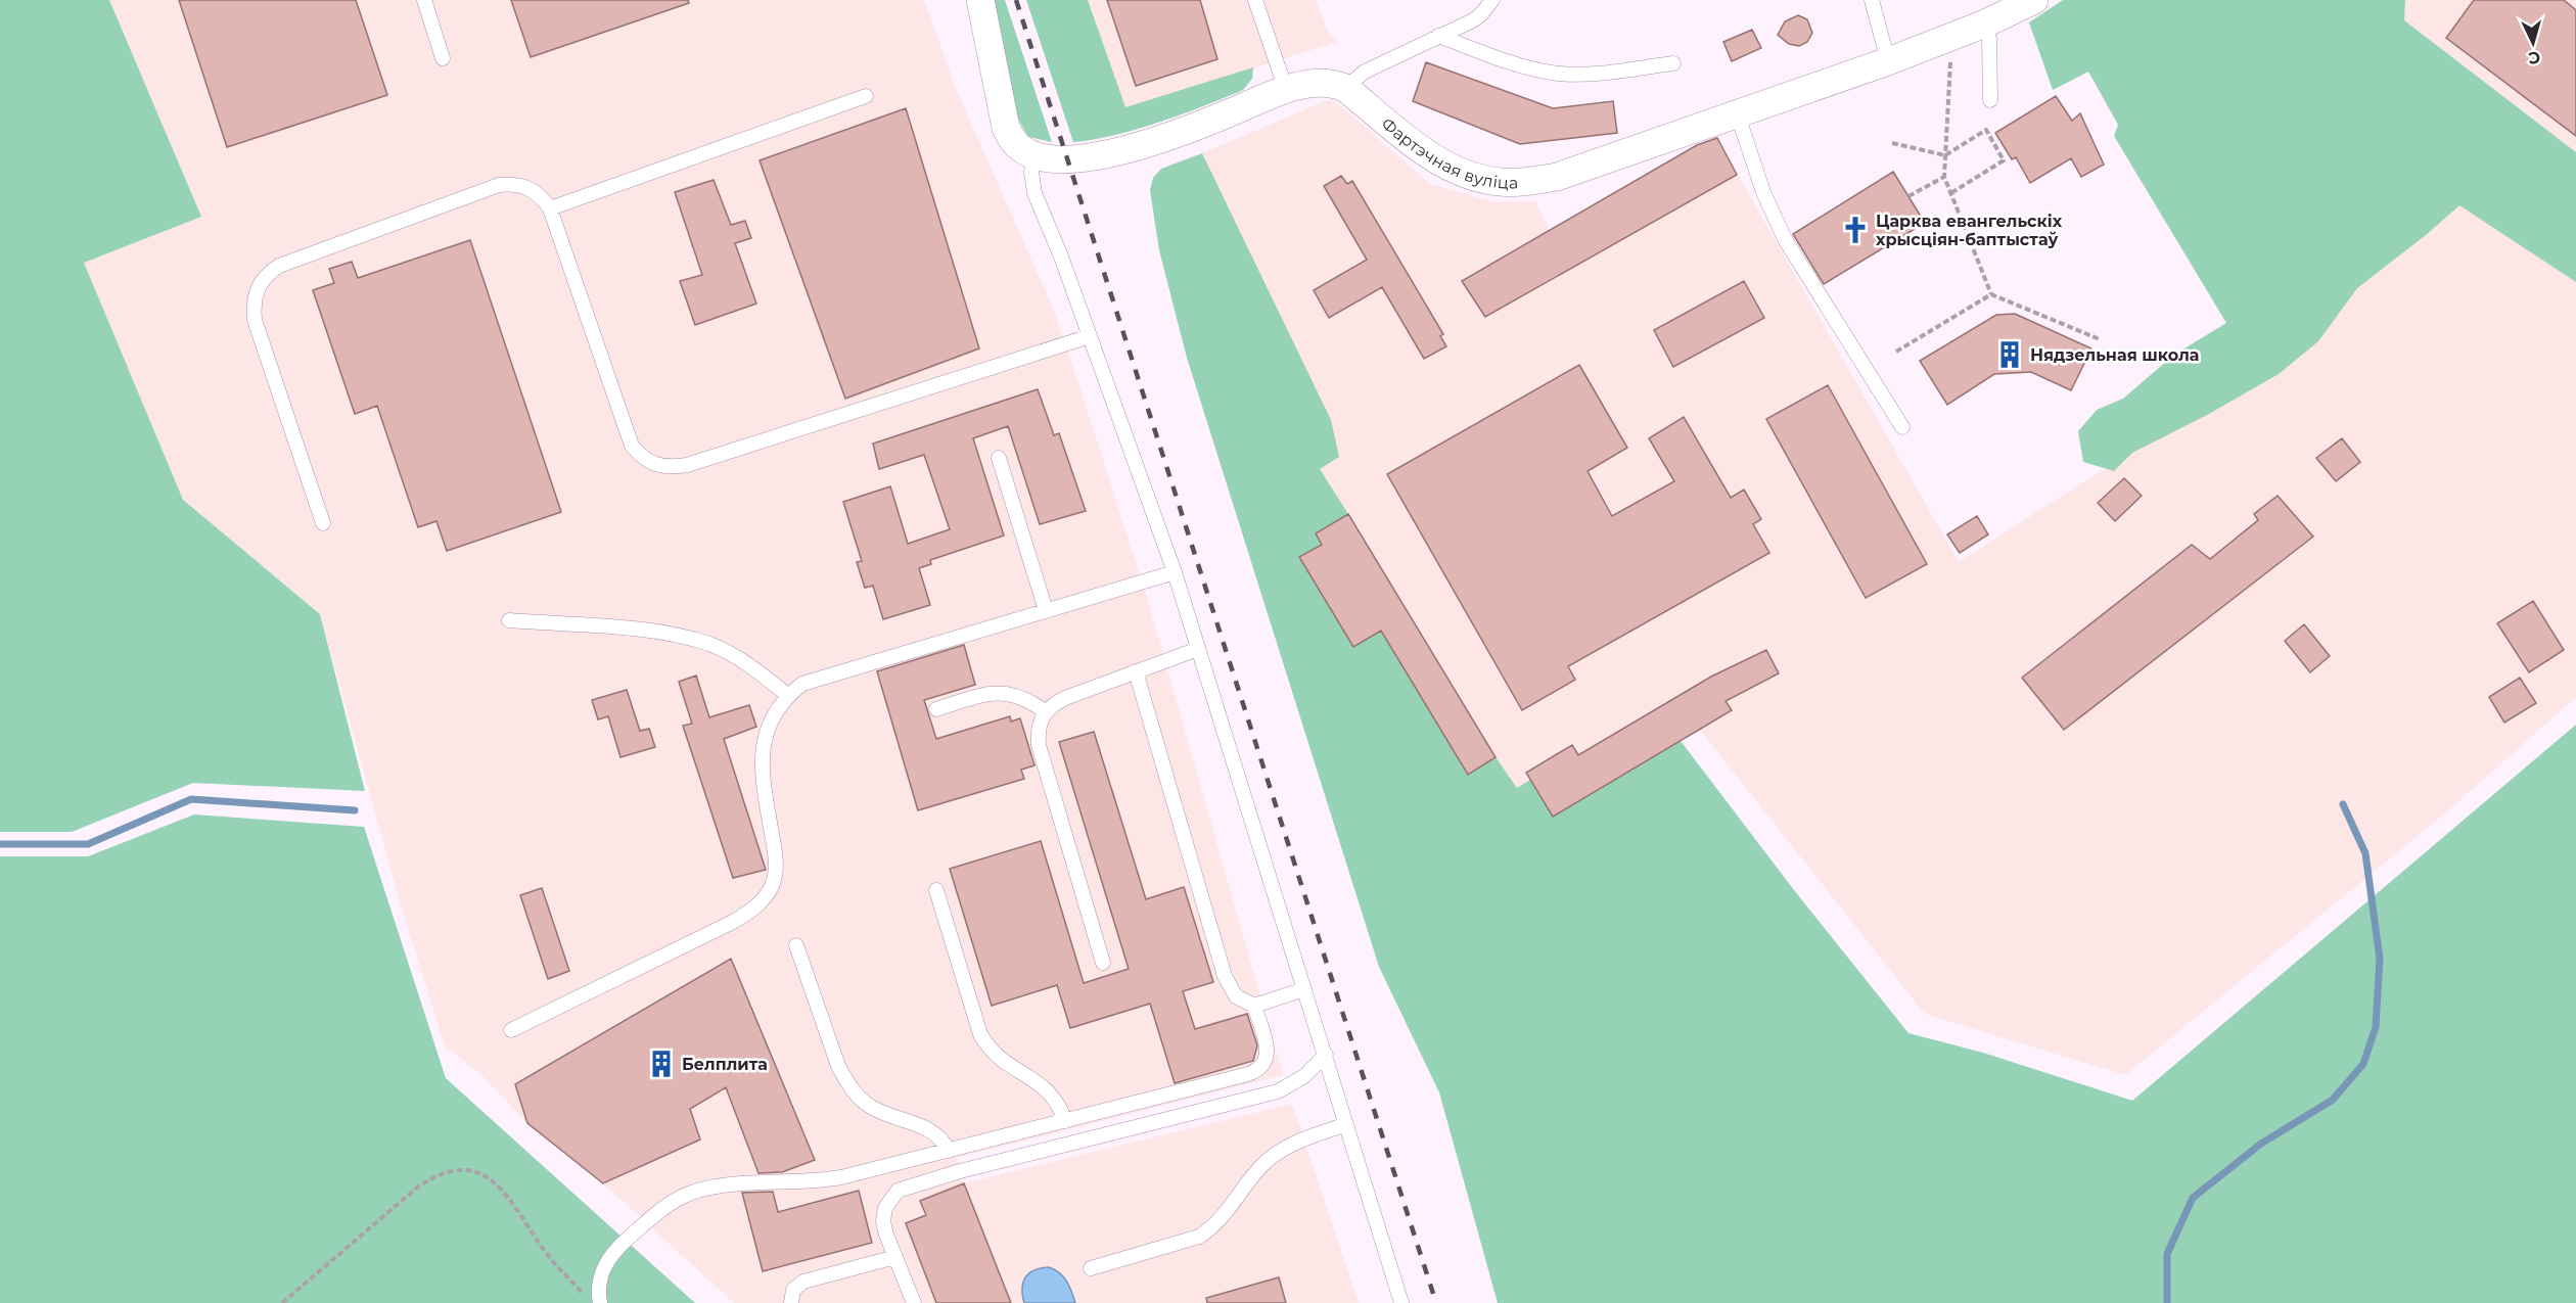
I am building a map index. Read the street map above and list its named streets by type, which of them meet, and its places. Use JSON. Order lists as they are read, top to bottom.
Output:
{
  "streets": {
    "street": ["Фартэчная вуліца"]
  },
  "places": {
    "church": ["Царква евангельскіх хрысціян-баптыстаў"],
    "building": ["Нядзельная школа", "Белплита"]
  },
  "north": "bottom"
}
